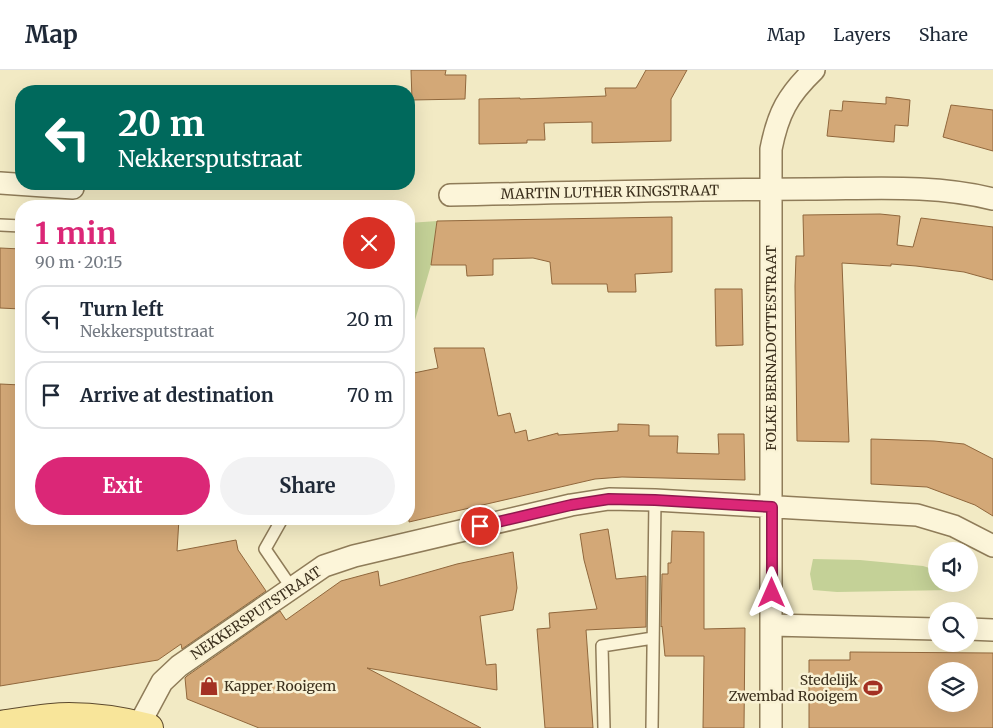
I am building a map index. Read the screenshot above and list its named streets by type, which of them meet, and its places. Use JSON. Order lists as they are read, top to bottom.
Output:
{
  "streets": {
    "street": ["MARTIN LUTHER KINGSTRAAT", "FOLKE BERNADOTTESTRAAT", "NEKKERSPUTSTRAAT"]
  },
  "crossings": [
    ["MARTIN LUTHER KINGSTRAAT", "FOLKE BERNADOTTESTRAAT"],
    ["FOLKE BERNADOTTESTRAAT", "NEKKERSPUTSTRAAT"]
  ],
  "places": {
    "shop": ["Kapper Rooigem"],
    "sports": ["Stedelijk Zwembad Rooigem"]
  },
  "page": {
    "header": "Map",
    "nav": ["Map", "Layers", "Share"],
    "turn": ["20 m", "Nekkersputstraat"],
    "heading": ["1 min", "90 m · 20:15"],
    "list": [
      {
        "name": "Turn left",
        "note": "Nekkersputstraat",
        "value": "20 m"
      },
      {
        "name": "Arrive at destination",
        "value": "70 m"
      }
    ],
    "buttons": ["Exit", "Share"]
  }
}
